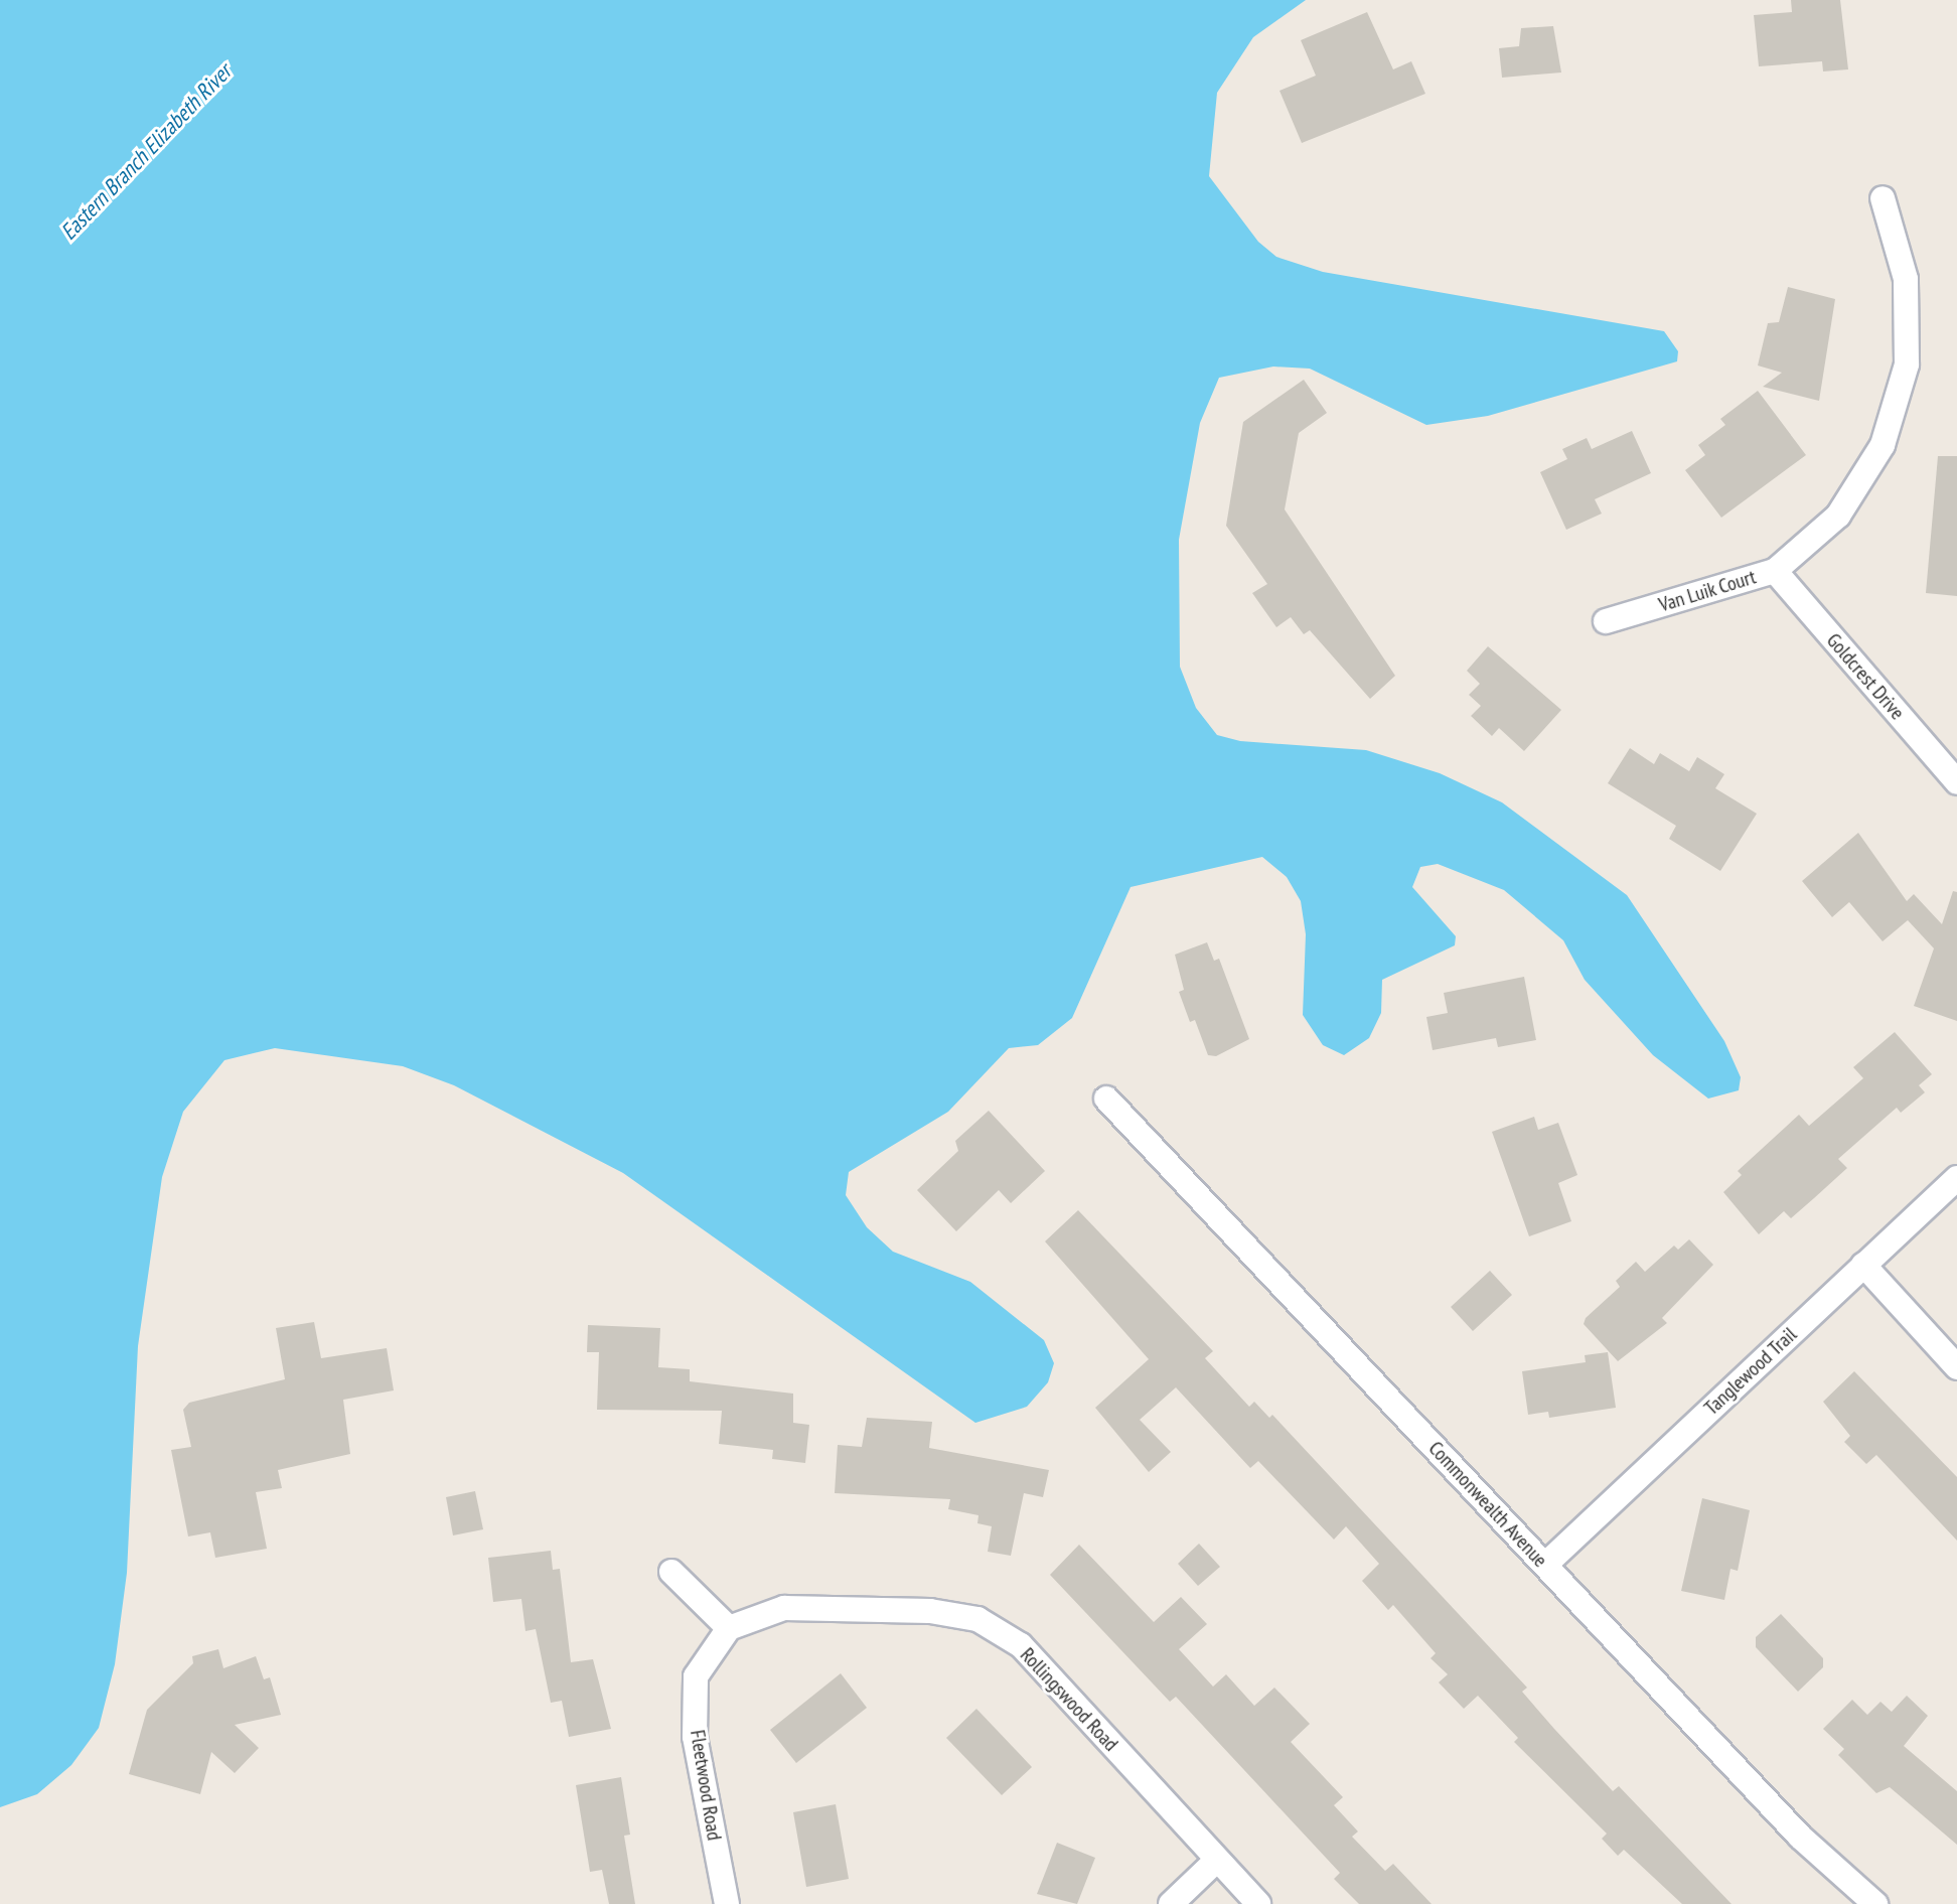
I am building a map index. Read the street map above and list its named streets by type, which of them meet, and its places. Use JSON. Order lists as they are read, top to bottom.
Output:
{
  "streets": {
    "street": [
      "Van Luik Court",
      "Goldcrest Drive",
      "Tanglewood Trail",
      "Commonwealth Avenue",
      "Rollingswood Road",
      "Fleetwood Road"
    ]
  },
  "crossings": [
    ["Van Luik Court", "Goldcrest Drive"],
    ["Tanglewood Trail", "Commonwealth Avenue"],
    ["Rollingswood Road", "Fleetwood Road"]
  ],
  "water": ["Eastern Branch Elizabeth River"]
}
